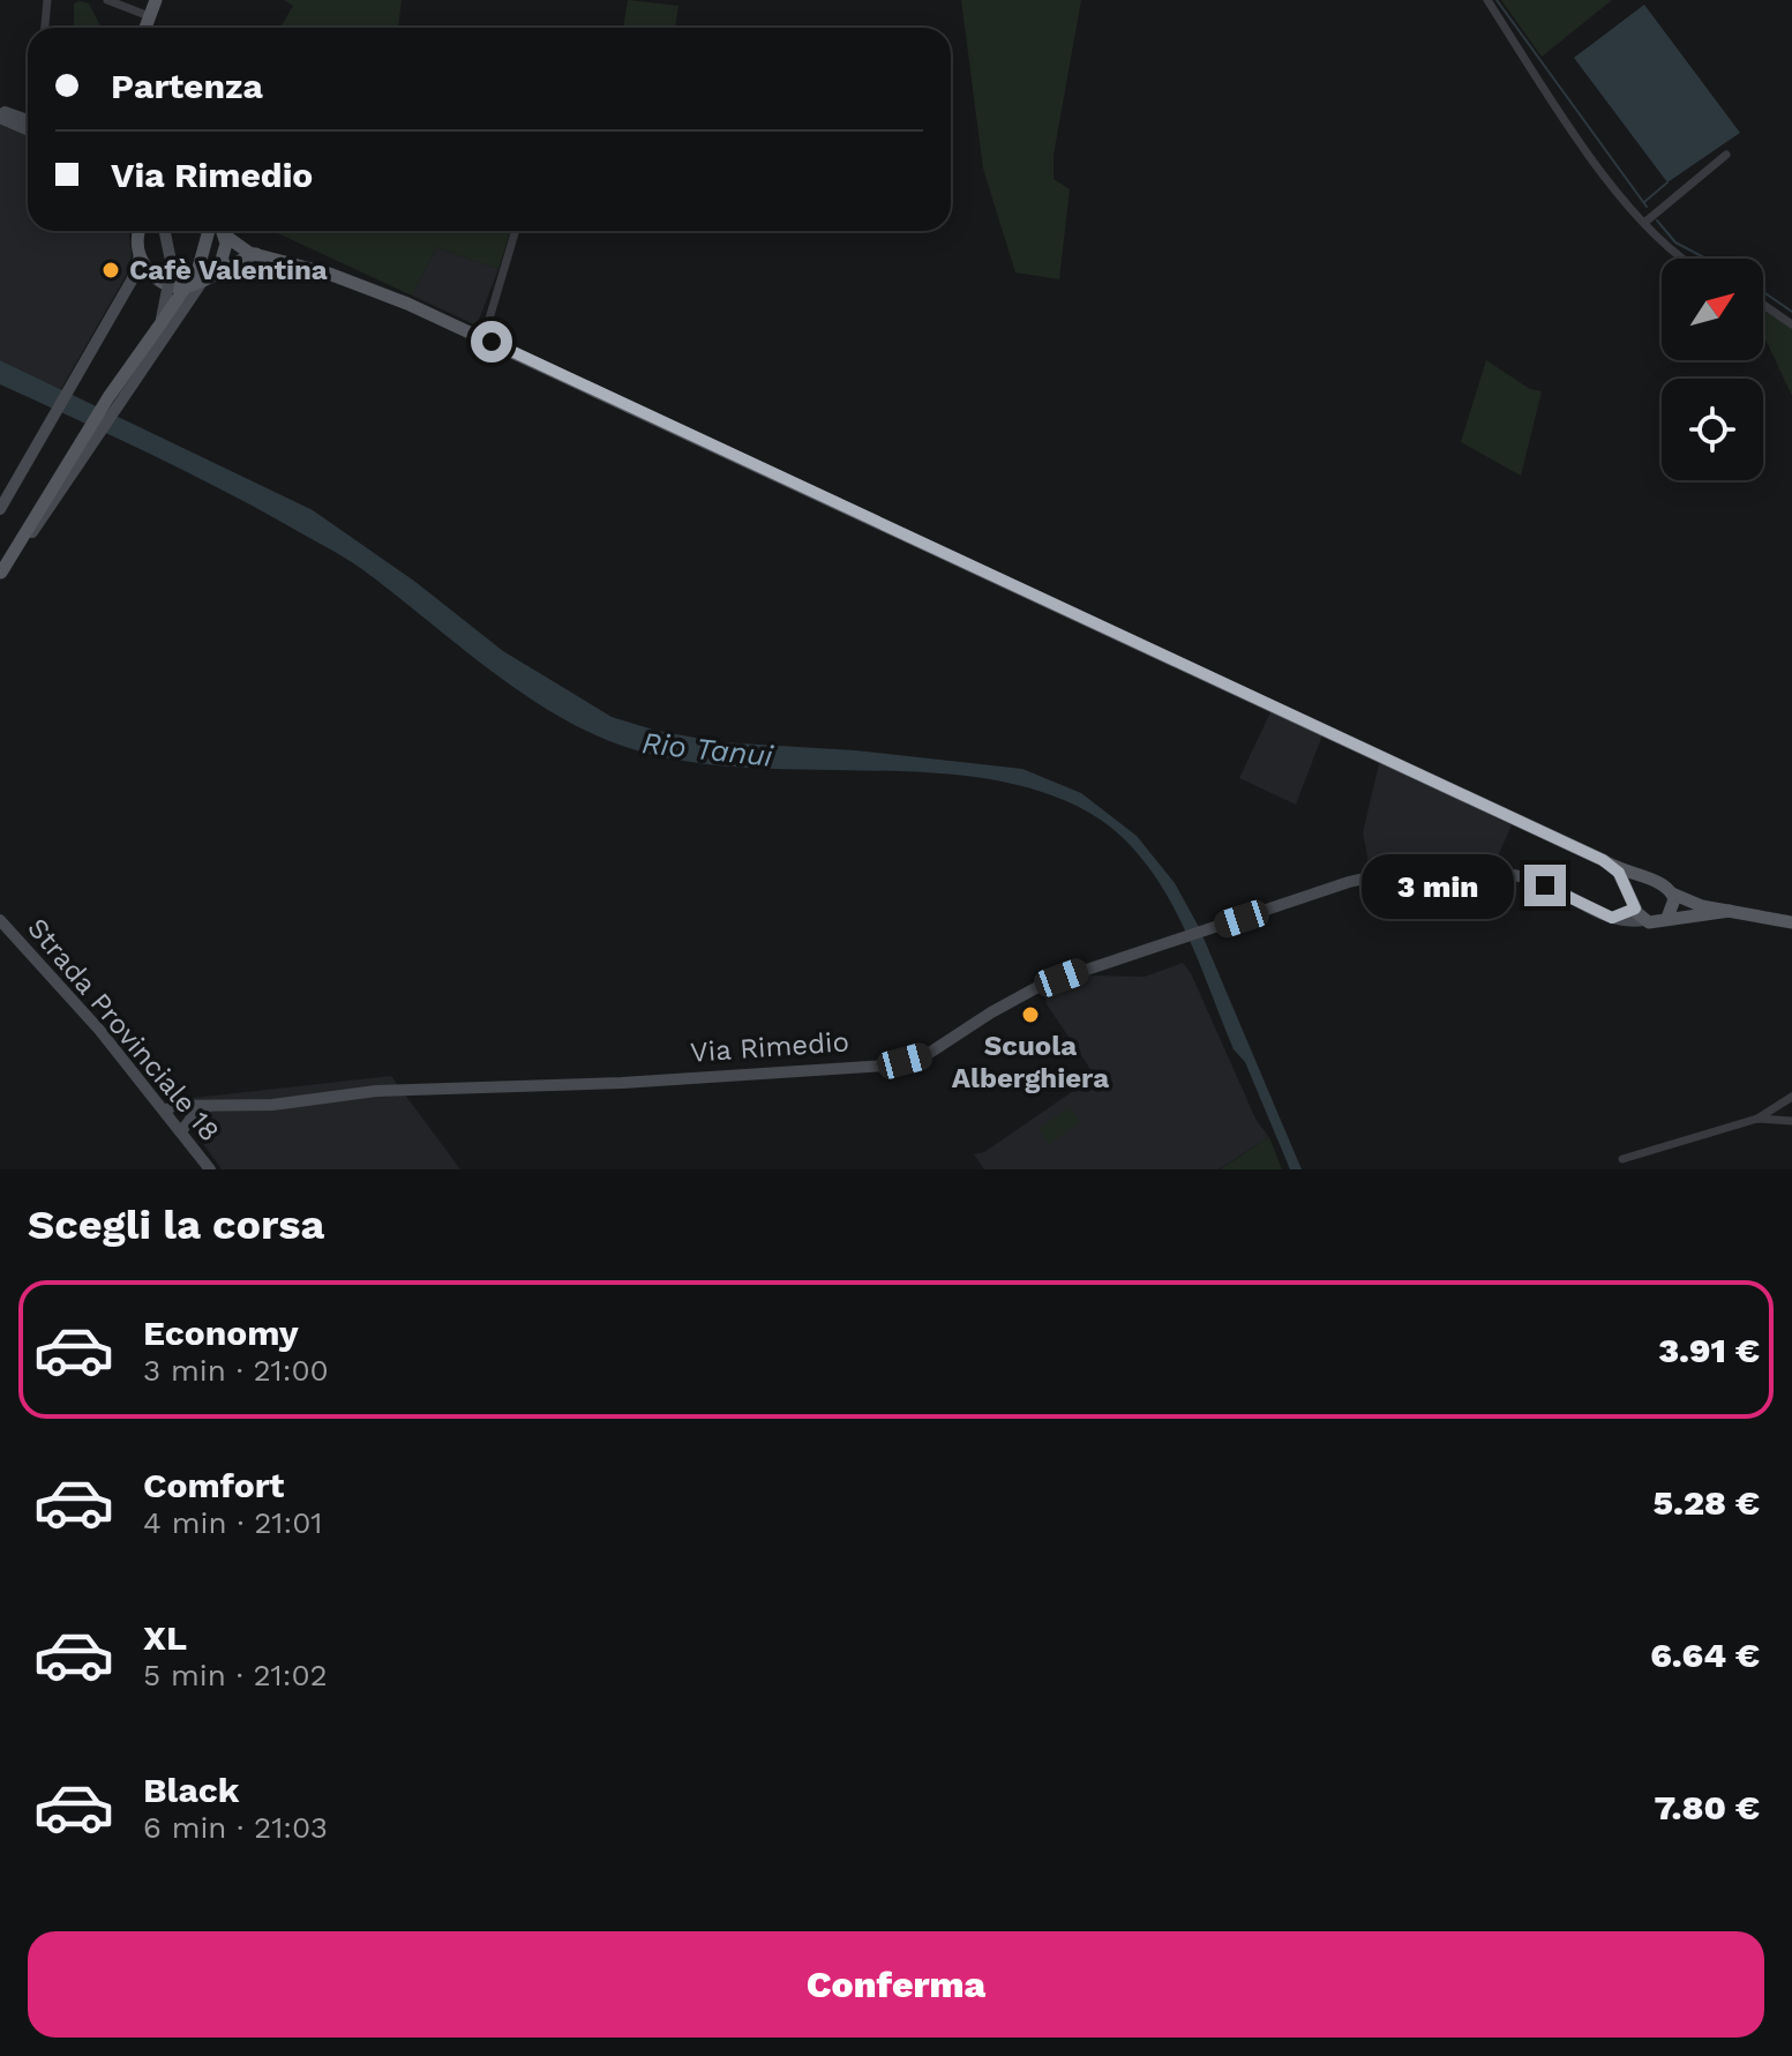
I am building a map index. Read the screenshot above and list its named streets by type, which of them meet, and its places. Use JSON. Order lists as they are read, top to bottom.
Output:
{
  "streets": {
    "street": ["Strada Provinciale 18", "Via Rimedio"]
  },
  "crossings": [
    ["Strada Provinciale 18", "Via Rimedio"]
  ],
  "water": ["Rio Tanui"],
  "places": ["Cafè Valentina", "Scuola Alberghiera"],
  "north": "top right",
  "page": {
    "banner": ["Partenza", "Via Rimedio"],
    "bubble": "3 min",
    "heading": "Scegli la corsa",
    "list": [
      {
        "name": "Economy",
        "note": "3 min · 21:00",
        "value": "3.91 €"
      },
      {
        "name": "Comfort",
        "note": "4 min · 21:01",
        "value": "5.28 €"
      },
      {
        "name": "XL",
        "note": "5 min · 21:02",
        "value": "6.64 €"
      },
      {
        "name": "Black",
        "note": "6 min · 21:03",
        "value": "7.80 €"
      }
    ],
    "buttons": "Conferma"
  }
}
